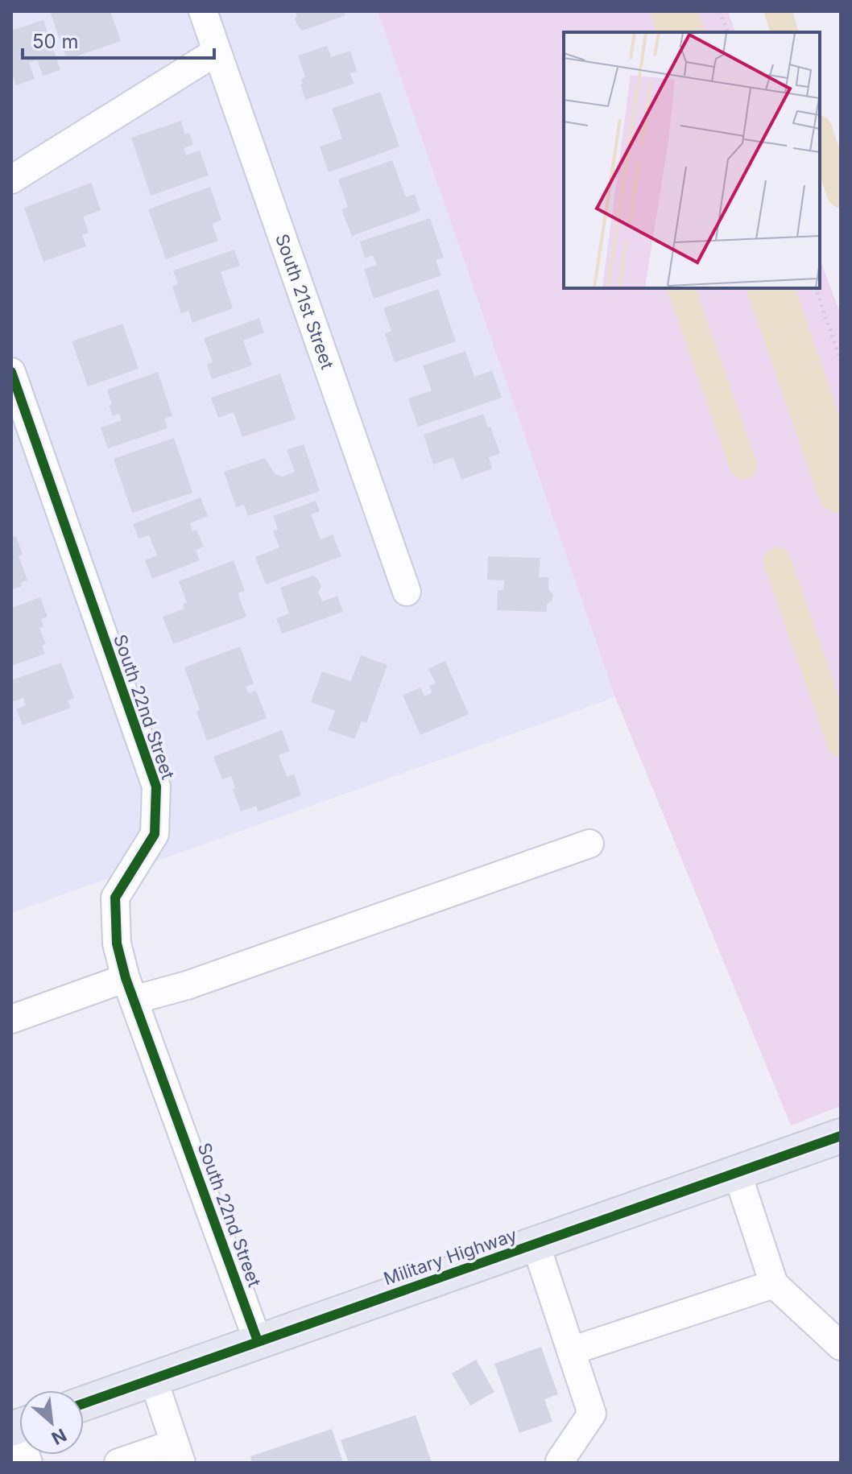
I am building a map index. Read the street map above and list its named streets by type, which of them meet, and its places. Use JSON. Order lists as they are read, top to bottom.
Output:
{
  "streets": {
    "main road": ["Military Highway"],
    "street": ["South 21st Street", "South 22nd Street"]
  },
  "crossings": [
    ["South 22nd Street", "Military Highway"]
  ],
  "scale_bar": "50 m",
  "north": "bottom right"
}
